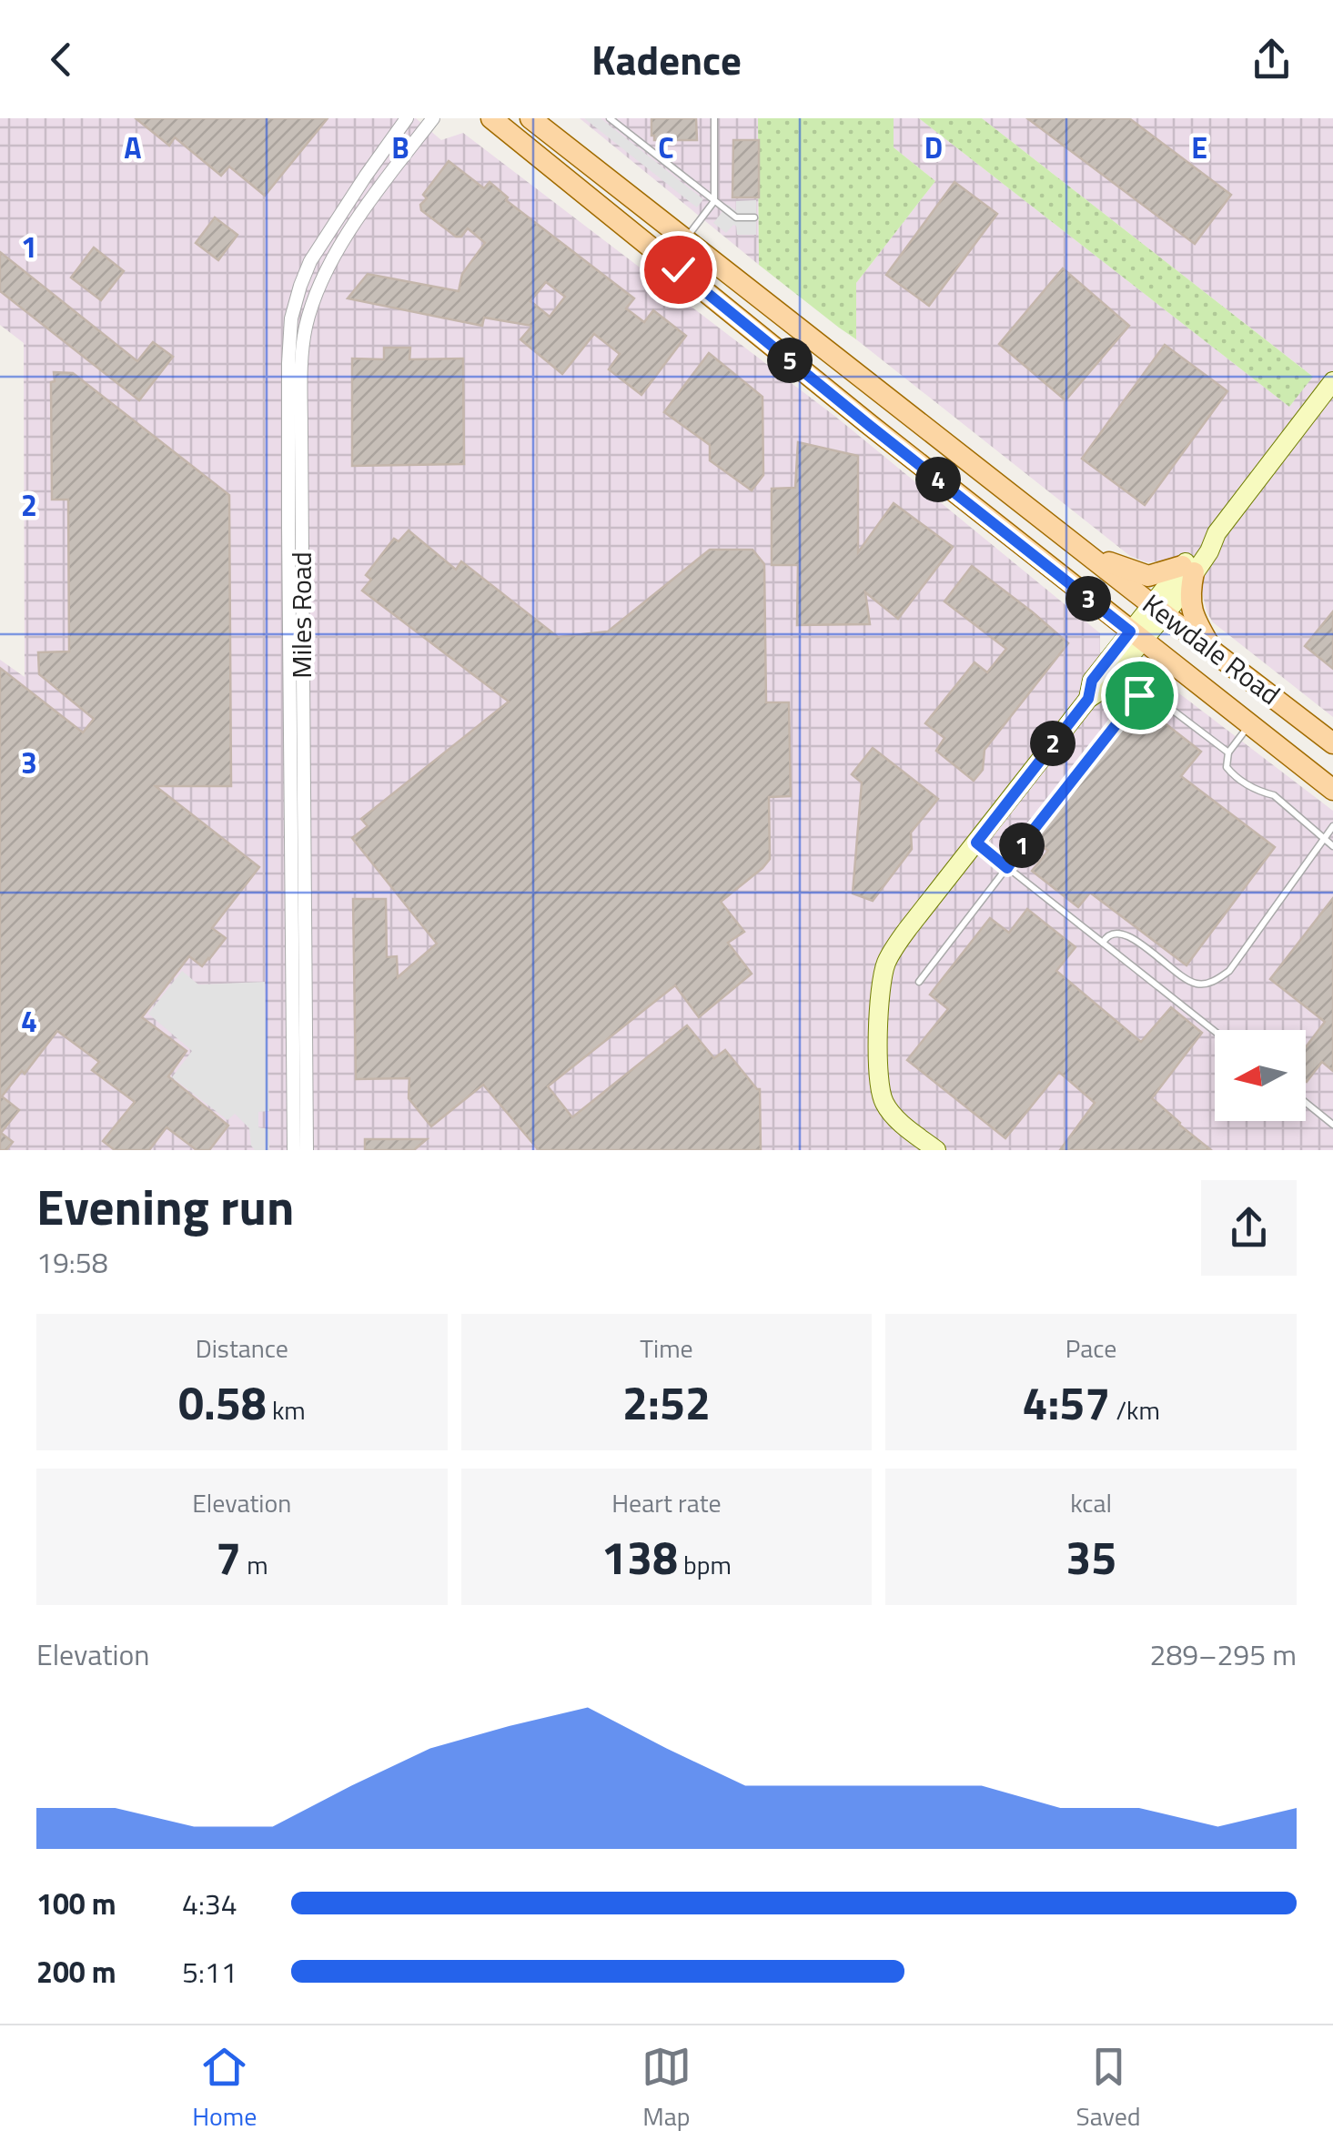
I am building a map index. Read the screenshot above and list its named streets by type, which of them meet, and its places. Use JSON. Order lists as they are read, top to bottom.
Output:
{
  "streets": {
    "main road": ["Kewdale Road"],
    "street": ["Miles Road"]
  },
  "north": "left",
  "page": {
    "header": "Kadence",
    "pins": [
      "5",
      "4",
      "3",
      "2",
      "1"
    ],
    "heading": ["Evening run", "19:58"],
    "stats": [
      ["Distance", "0.58 km"],
      ["Time", "2:52"],
      ["Pace", "4:57 /km"],
      ["Elevation", "7 m"],
      ["Heart rate", "138 bpm"],
      ["kcal", "35"]
    ],
    "chart": ["Elevation", "289–295 m"],
    "list": [
      {
        "name": "100 m",
        "note": "4:34"
      },
      {
        "name": "200 m",
        "note": "5:11"
      }
    ],
    "tabs": ["Home", "Map", "Saved"]
  },
  "grid": {
    "columns": [
      "A",
      "B",
      "C",
      "D",
      "E"
    ],
    "rows": [
      "1",
      "2",
      "3",
      "4"
    ]
  }
}
